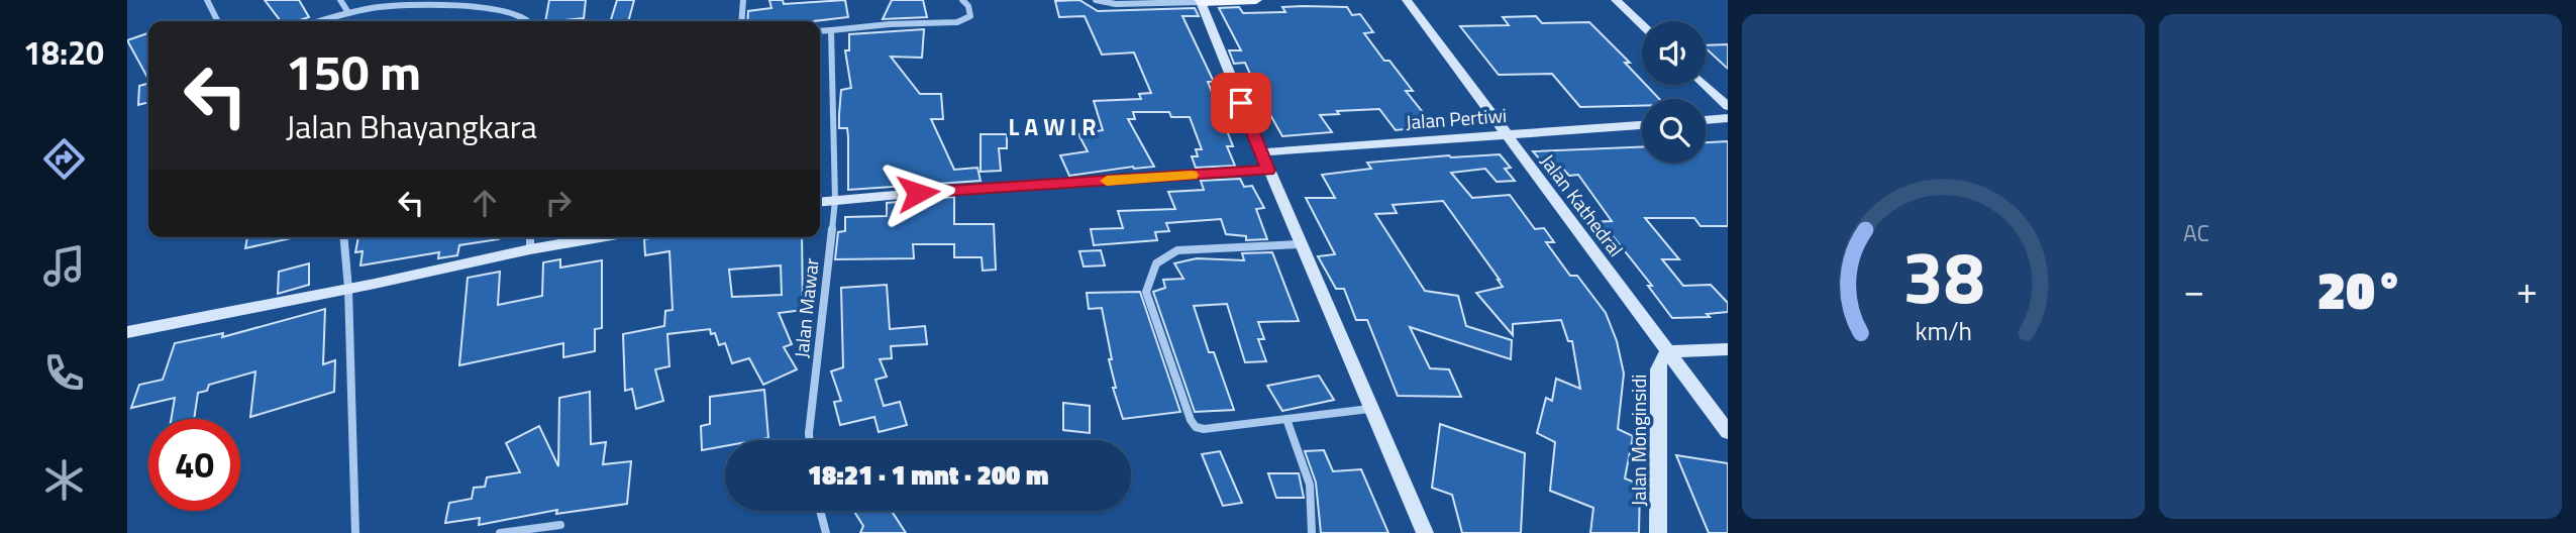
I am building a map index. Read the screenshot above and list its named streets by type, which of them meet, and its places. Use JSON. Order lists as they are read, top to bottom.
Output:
{
  "streets": {
    "street": [
      "Jalan Pertiwi",
      "Jalan Kathedral",
      "Jalan Mawar",
      "Jalan Monginsidi"
    ]
  },
  "crossings": [
    ["Jalan Pertiwi", "Jalan Kathedral"],
    ["Jalan Kathedral", "Jalan Monginsidi"]
  ],
  "districts": ["L A W I R"],
  "page": {
    "tabs": "18:20",
    "tile": "AC",
    "turn": ["150 m", "Jalan Bhayangkara"],
    "heat": ["−", "20°", "+"],
    "limit": "40",
    "trip": "18:21 · 1 mnt · 200 m",
    "gauge": ["38", "km/h"]
  }
}
